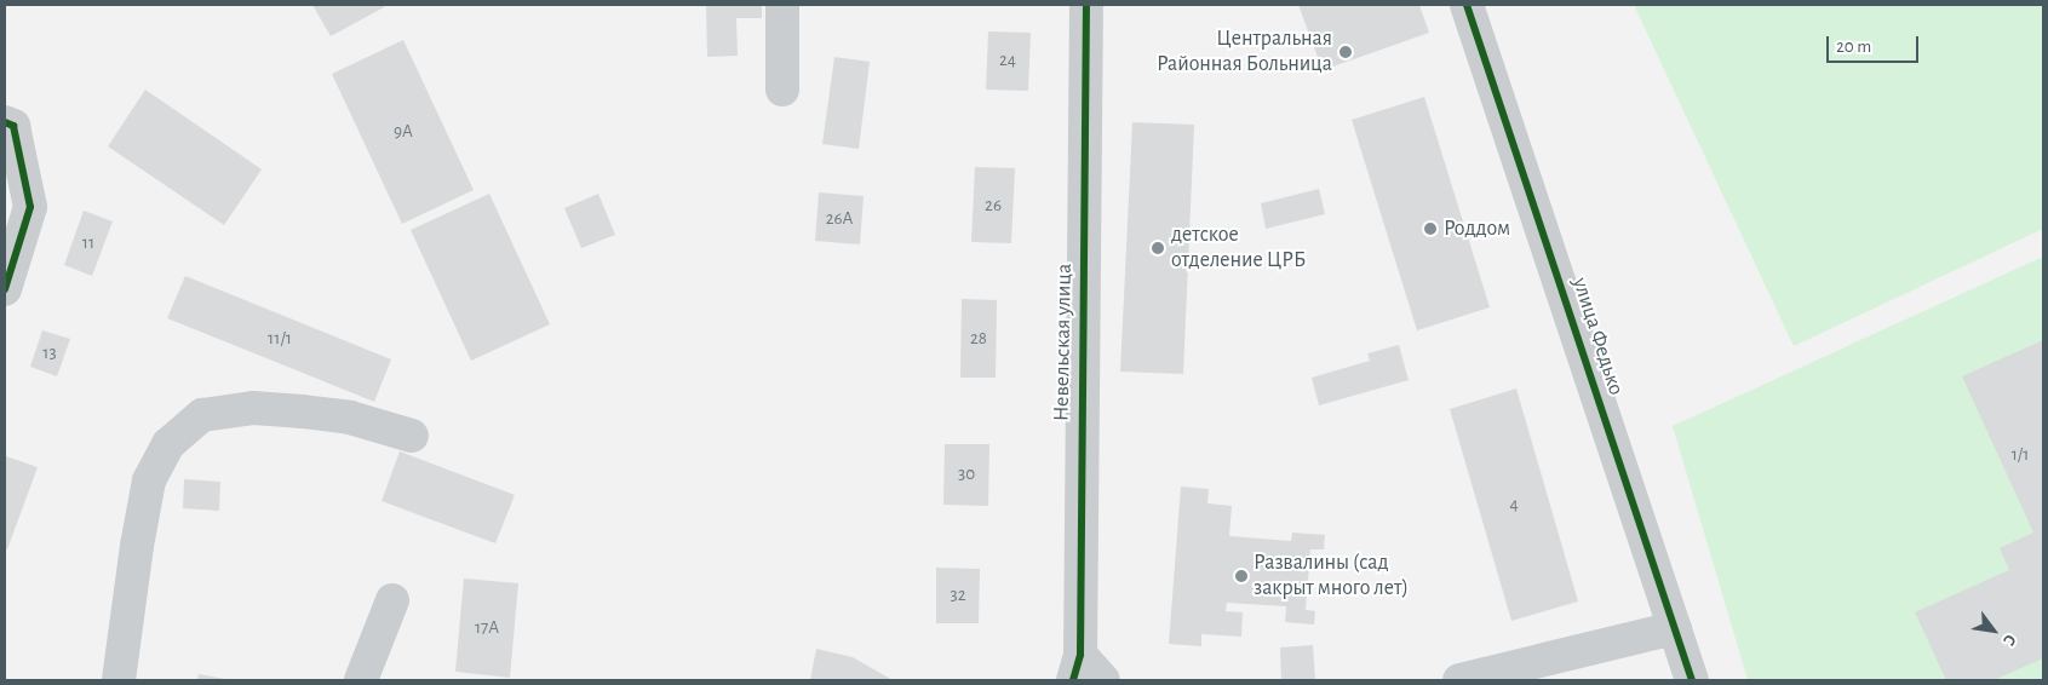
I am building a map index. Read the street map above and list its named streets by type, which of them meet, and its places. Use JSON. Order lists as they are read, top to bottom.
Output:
{
  "streets": {
    "street": ["улица Федько", "Невельская улица"]
  },
  "places": [
    "Центральная Районная Больница",
    "Роддом",
    "детское отделение ЦРБ",
    "Развалины (сад закрыт много лет)"
  ],
  "house_numbers": [
    "24",
    "9А",
    "26",
    "26А",
    "11",
    "11/1",
    "28",
    "13",
    "1/1",
    "30",
    "4",
    "32",
    "17А"
  ],
  "scale_bar": "20 m",
  "north": "bottom right"
}
